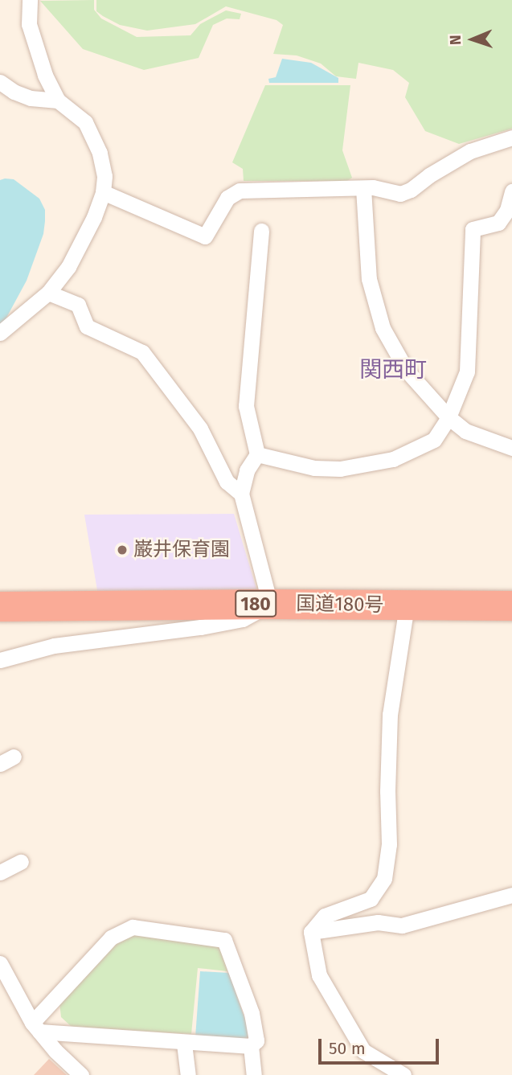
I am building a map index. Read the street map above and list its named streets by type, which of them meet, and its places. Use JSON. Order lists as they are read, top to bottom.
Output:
{
  "streets": {
    "highway": ["180", "国道180号"]
  },
  "districts": ["関西町"],
  "places": ["巌井保育園"],
  "scale_bar": "50 m",
  "north": "left"
}
